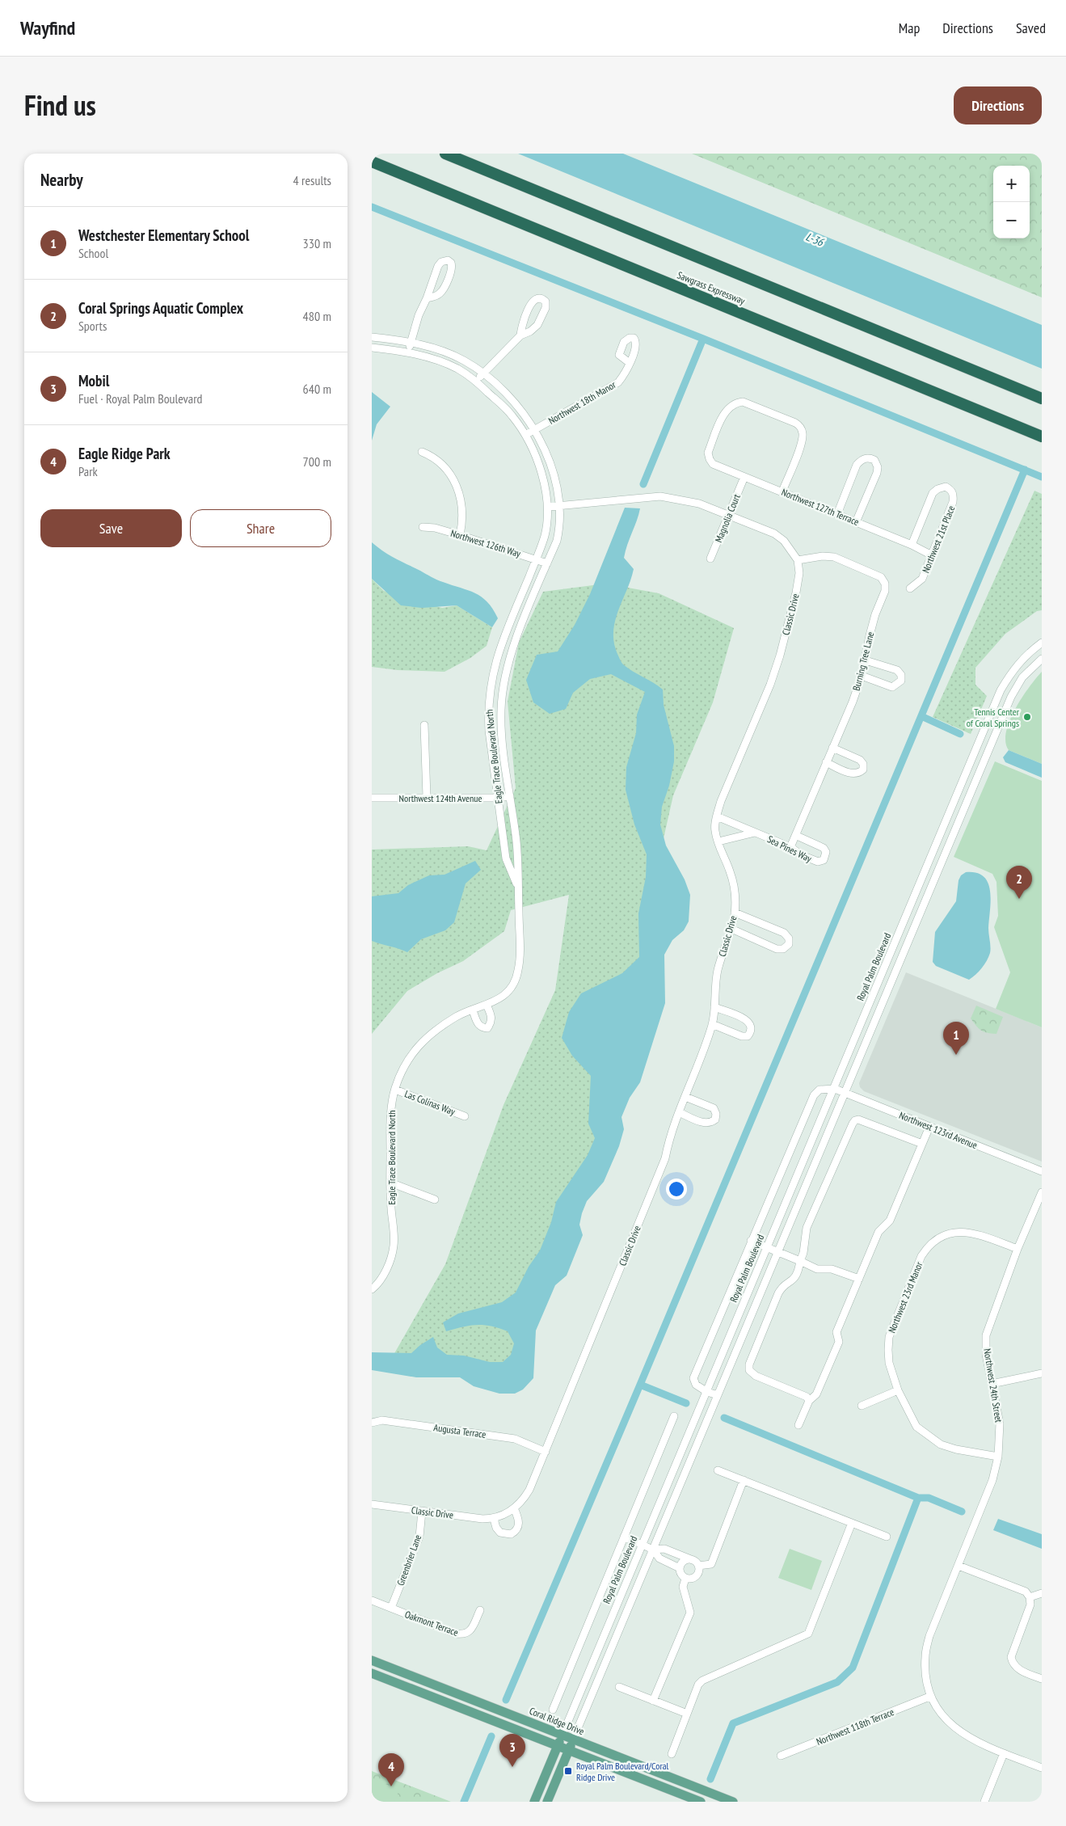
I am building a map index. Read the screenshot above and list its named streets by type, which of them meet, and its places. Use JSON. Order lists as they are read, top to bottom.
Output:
{
  "streets": {
    "highway": ["Sawgrass Expressway"],
    "main road": ["Royal Palm Boulevard", "Coral Ridge Drive"],
    "street": [
      "Northwest 18th Manor",
      "Northwest 127th Terrace",
      "Magnolia Court",
      "Northwest 21st Place",
      "Northwest 126th Way",
      "Classic Drive",
      "Burning Tree Lane",
      "Eagle Trace Boulevard North",
      "Northwest 124th Avenue",
      "Sea Pines Way",
      "Las Colinas Way",
      "Northwest 123rd Avenue",
      "Northwest 23rd Manor",
      "Northwest 24th Street",
      "Augusta Terrace",
      "Greenbrier Lane",
      "Oakmont Terrace",
      "Northwest 118th Terrace"
    ]
  },
  "crossings": [
    ["Northwest 18th Manor", "Eagle Trace Boulevard North"],
    ["Northwest 127th Terrace", "Magnolia Court"],
    ["Northwest 127th Terrace", "Northwest 21st Place"],
    ["Northwest 126th Way", "Eagle Trace Boulevard North"],
    ["Classic Drive", "Burning Tree Lane"],
    ["Classic Drive", "Sea Pines Way"],
    ["Classic Drive", "Augusta Terrace"],
    ["Classic Drive", "Greenbrier Lane"],
    ["Burning Tree Lane", "Sea Pines Way"],
    ["Eagle Trace Boulevard North", "Northwest 124th Avenue"],
    ["Eagle Trace Boulevard North", "Las Colinas Way"],
    ["Royal Palm Boulevard", "Northwest 123rd Avenue"],
    ["Royal Palm Boulevard", "Coral Ridge Drive"],
    ["Northwest 23rd Manor", "Northwest 24th Street"],
    ["Northwest 24th Street", "Northwest 118th Terrace"],
    ["Greenbrier Lane", "Oakmont Terrace"]
  ],
  "water": ["L-36"],
  "places": {
    "other": ["Tennis Center of Coral Springs"],
    "transit": ["Royal Palm Boulevard/Coral Ridge Drive"]
  },
  "page": {
    "header": "Wayfind",
    "nav": ["Map", "Directions", "Saved"],
    "title": "Find us",
    "buttons": [
      "Directions",
      ["Save", "Share"]
    ],
    "heading": ["Nearby", "4 results"],
    "map_buttons": ["+", "−"],
    "list": [
      {
        "mark": "1",
        "name": "Westchester Elementary School",
        "note": "School",
        "value": "330 m"
      },
      {
        "mark": "2",
        "name": "Coral Springs Aquatic Complex",
        "note": "Sports",
        "value": "480 m"
      },
      {
        "mark": "3",
        "name": "Mobil",
        "note": "Fuel · Royal Palm Boulevard",
        "value": "640 m"
      },
      {
        "mark": "4",
        "name": "Eagle Ridge Park",
        "note": "Park",
        "value": "700 m"
      }
    ],
    "pins": [
      "2",
      "1",
      "3",
      "4"
    ]
  }
}
